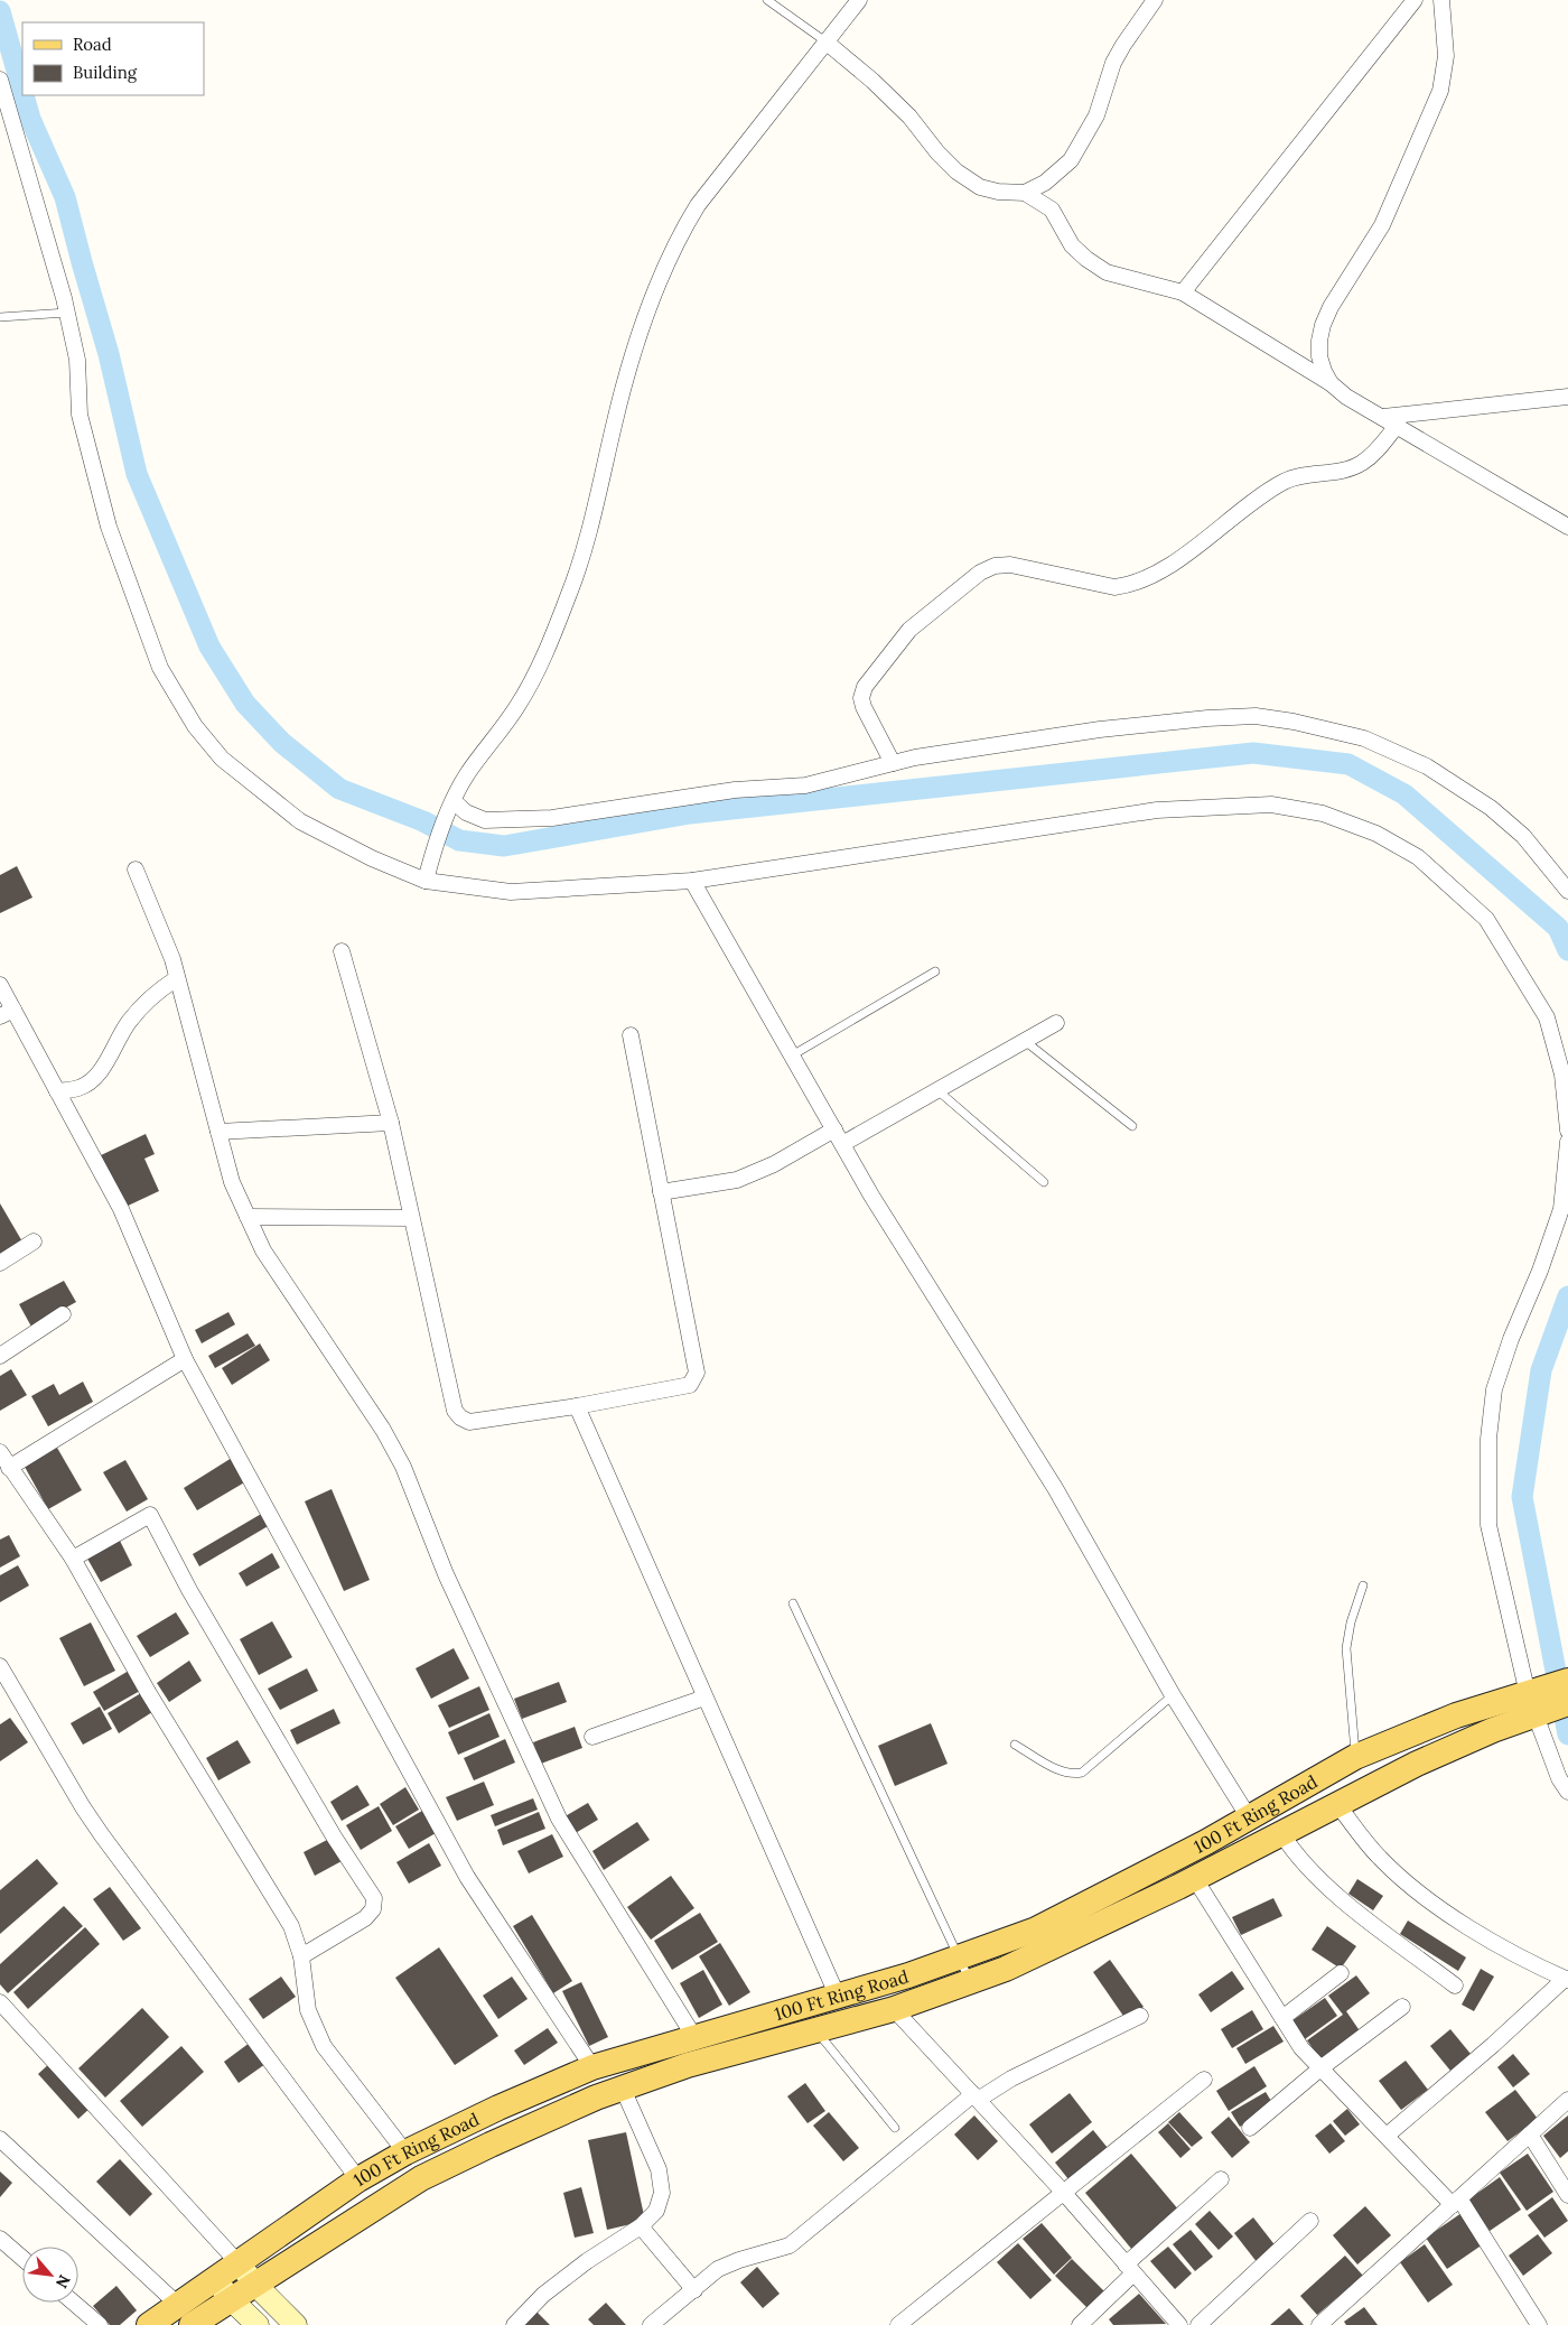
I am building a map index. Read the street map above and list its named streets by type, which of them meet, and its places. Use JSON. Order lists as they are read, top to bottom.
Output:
{
  "streets": {
    "main road": ["100 Ft Ring Road"]
  },
  "legend": ["Road", "Building"],
  "north": "bottom right"
}
